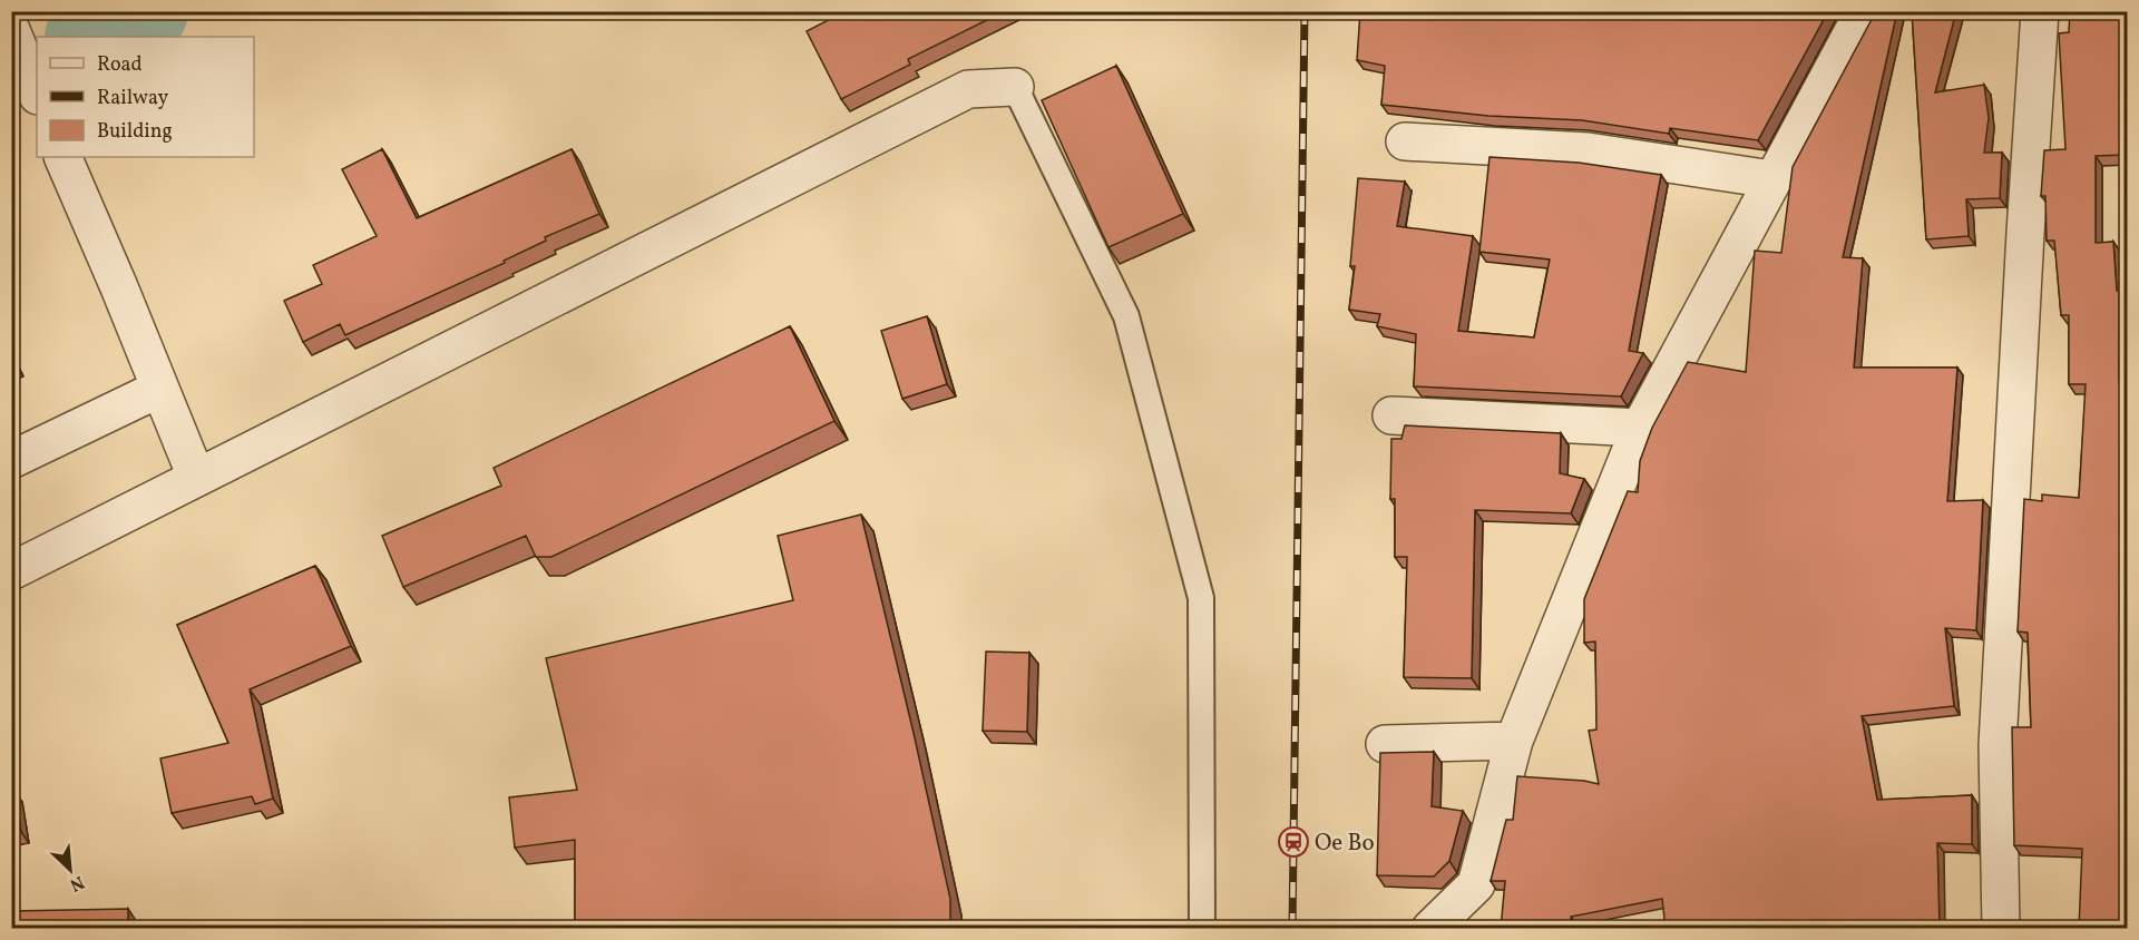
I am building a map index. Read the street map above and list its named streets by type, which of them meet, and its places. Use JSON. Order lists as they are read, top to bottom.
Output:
{
  "places": {
    "station": ["Oe Bo"]
  },
  "legend": ["Road", "Railway", "Building"],
  "north": "bottom right"
}
